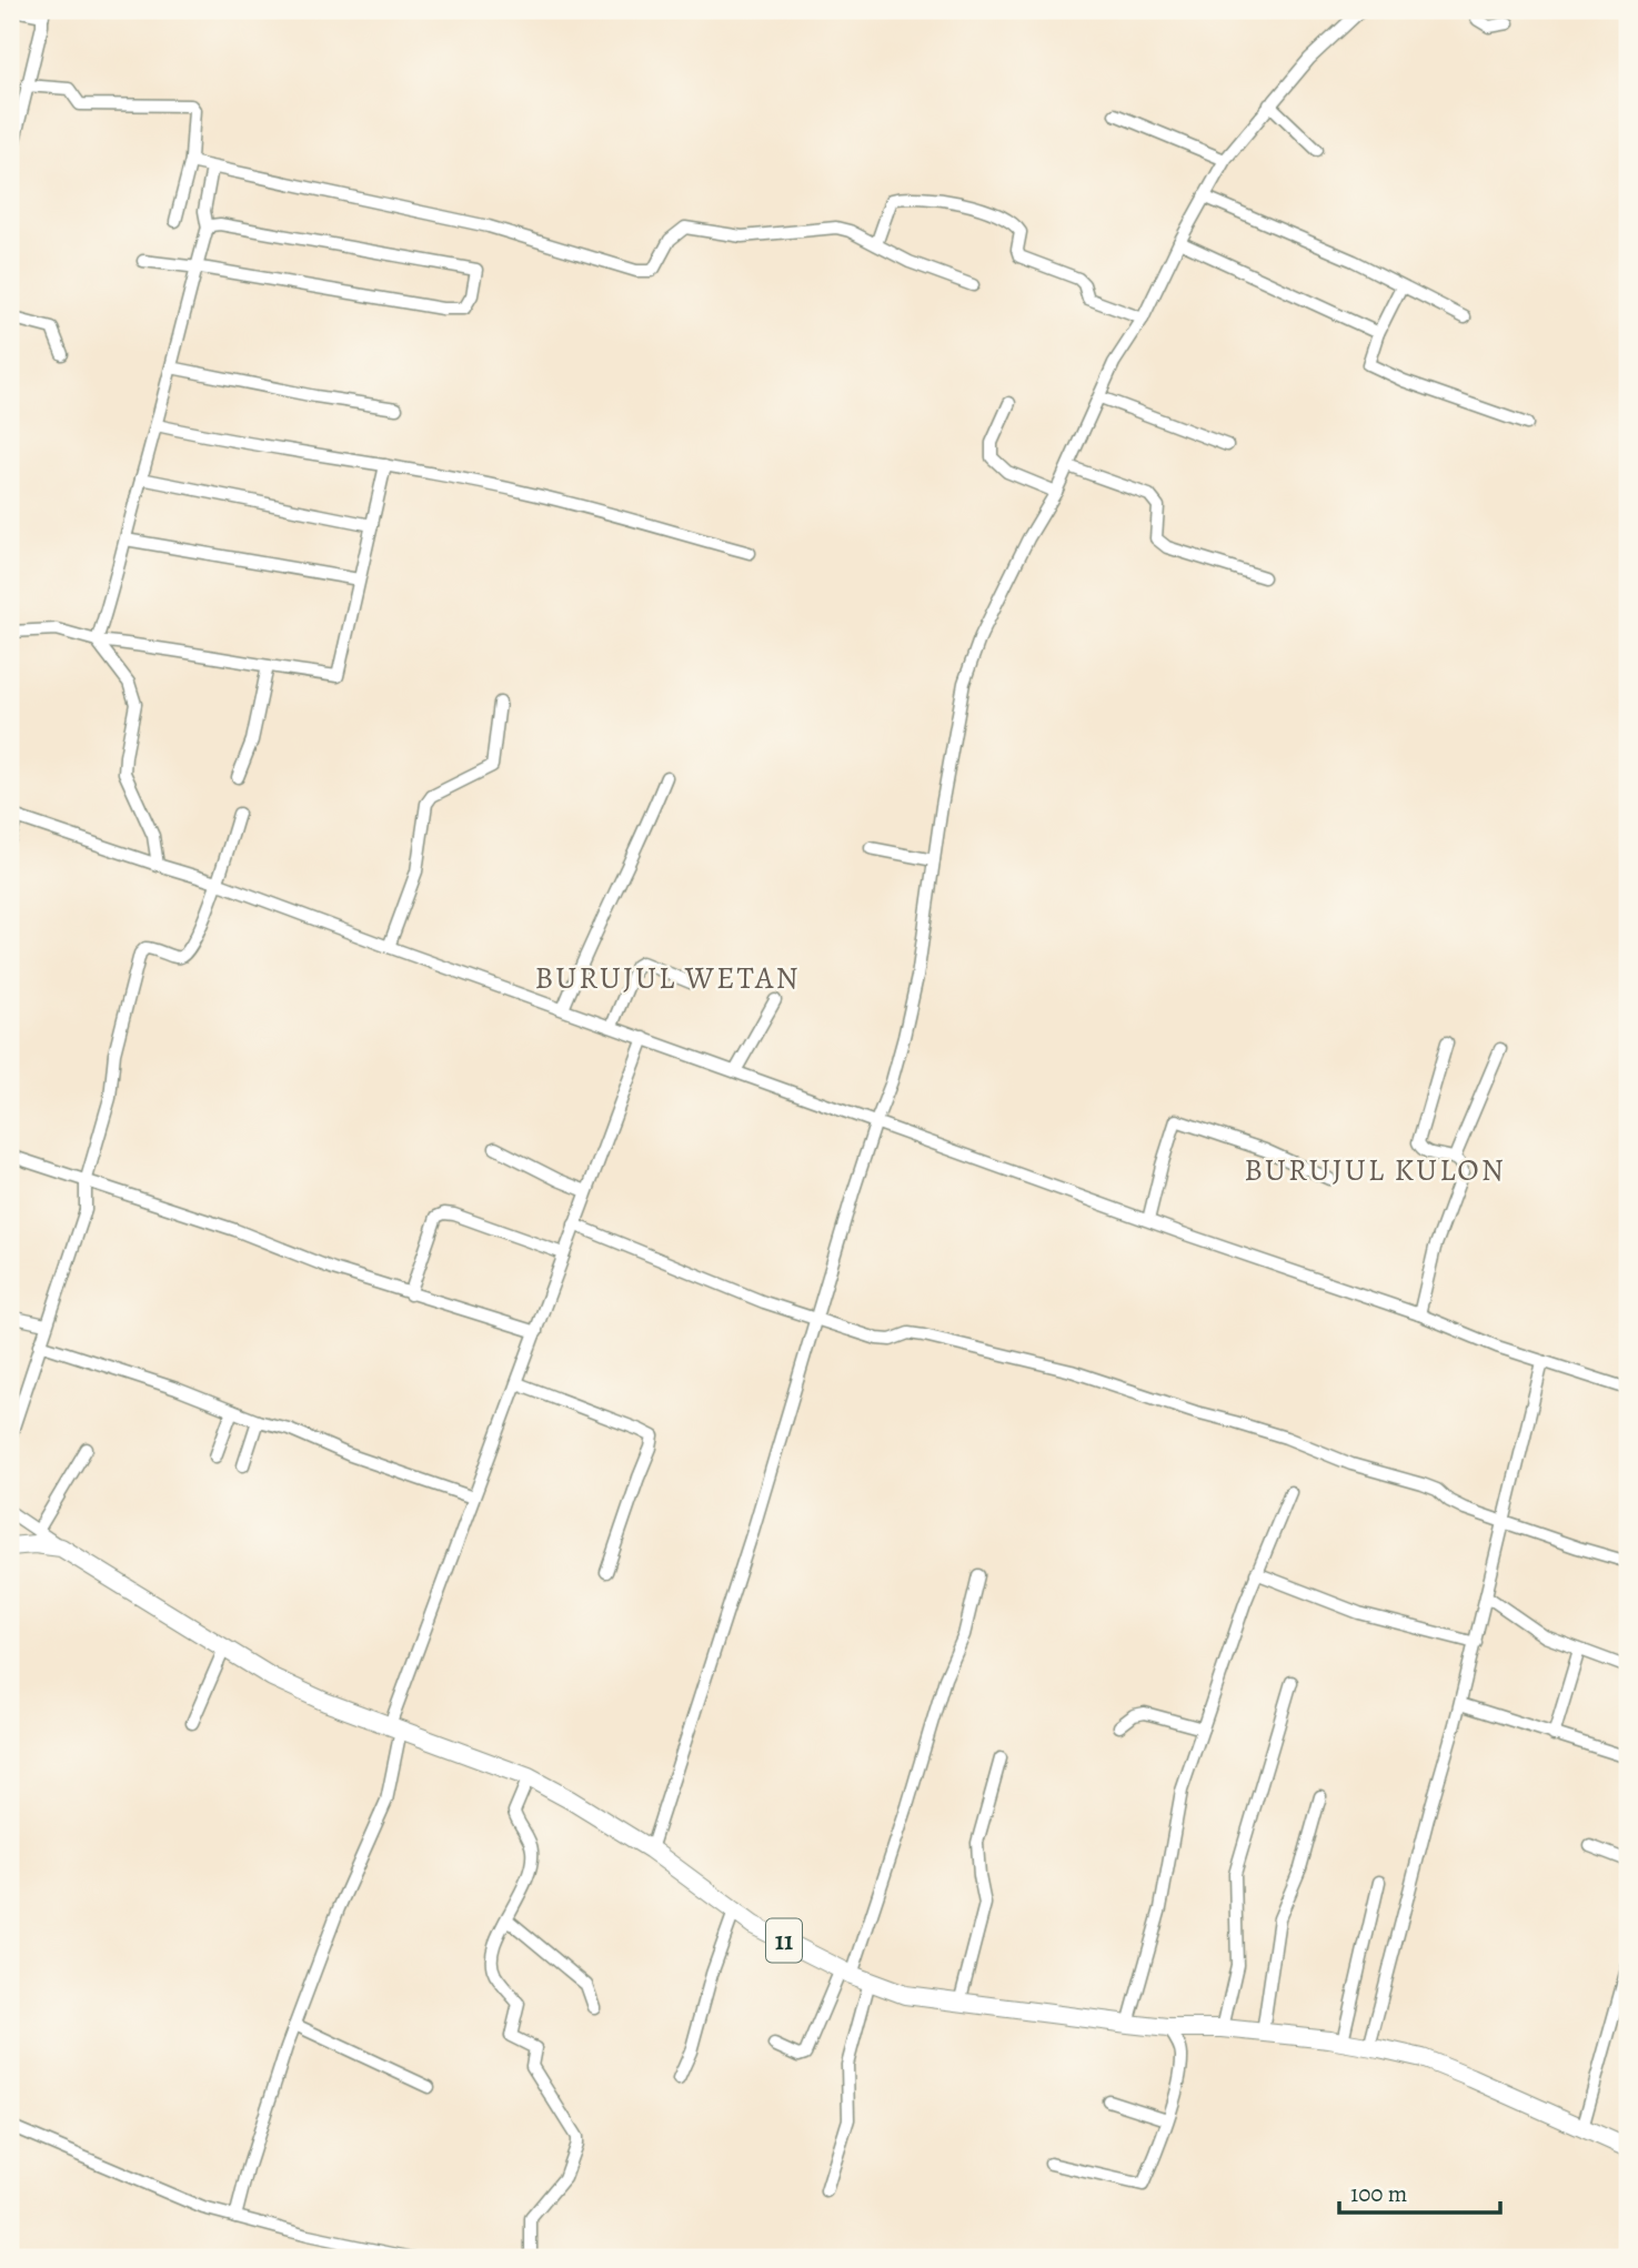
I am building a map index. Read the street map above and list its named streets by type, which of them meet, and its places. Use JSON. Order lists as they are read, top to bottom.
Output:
{
  "streets": {
    "highway": ["11"]
  },
  "districts": ["BURUJUL WETAN", "BURUJUL KULON"],
  "scale_bar": "100 m"
}
